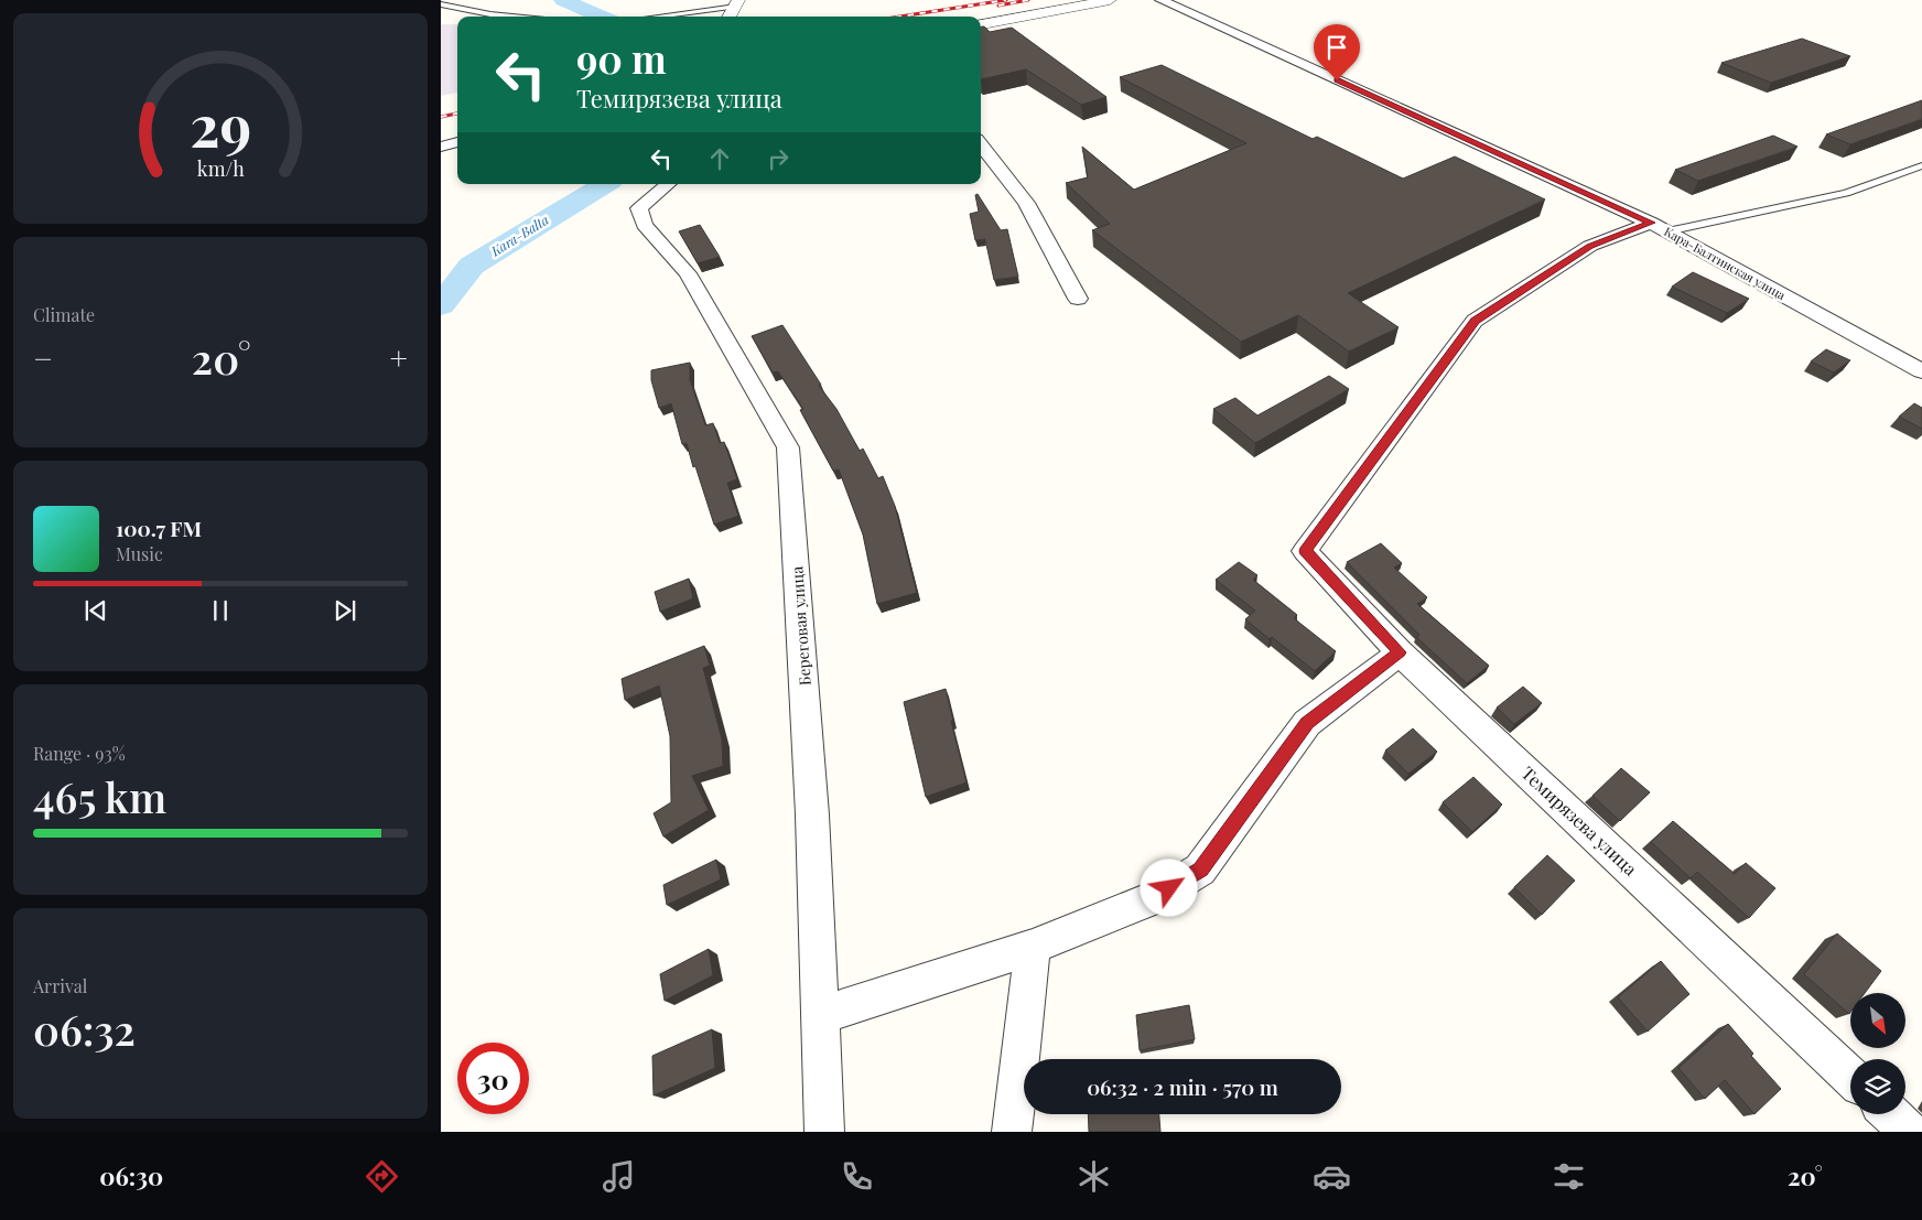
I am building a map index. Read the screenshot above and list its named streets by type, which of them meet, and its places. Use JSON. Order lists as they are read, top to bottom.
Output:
{
  "streets": {
    "street": ["Кара-Балтинская улица", "Береговая улица", "Темирязева улица"]
  },
  "crossings": [
    ["Кара-Балтинская улица", "Темирязева улица"]
  ],
  "water": ["Kara-Balta"],
  "north": "bottom right",
  "page": {
    "turn": ["90 m", "Темирязева улица"],
    "tile": [
      "Climate",
      ["Range · 93%", "465 km"],
      ["Arrival", "06:32"]
    ],
    "heat": ["−", "20°", "+"],
    "song": ["100.7 FM", "Music"],
    "limit": "30",
    "trip": "06:32 · 2 min · 570 m",
    "tabs": ["06:30", "20°"],
    "gauge": ["29", "km/h"]
  }
}
